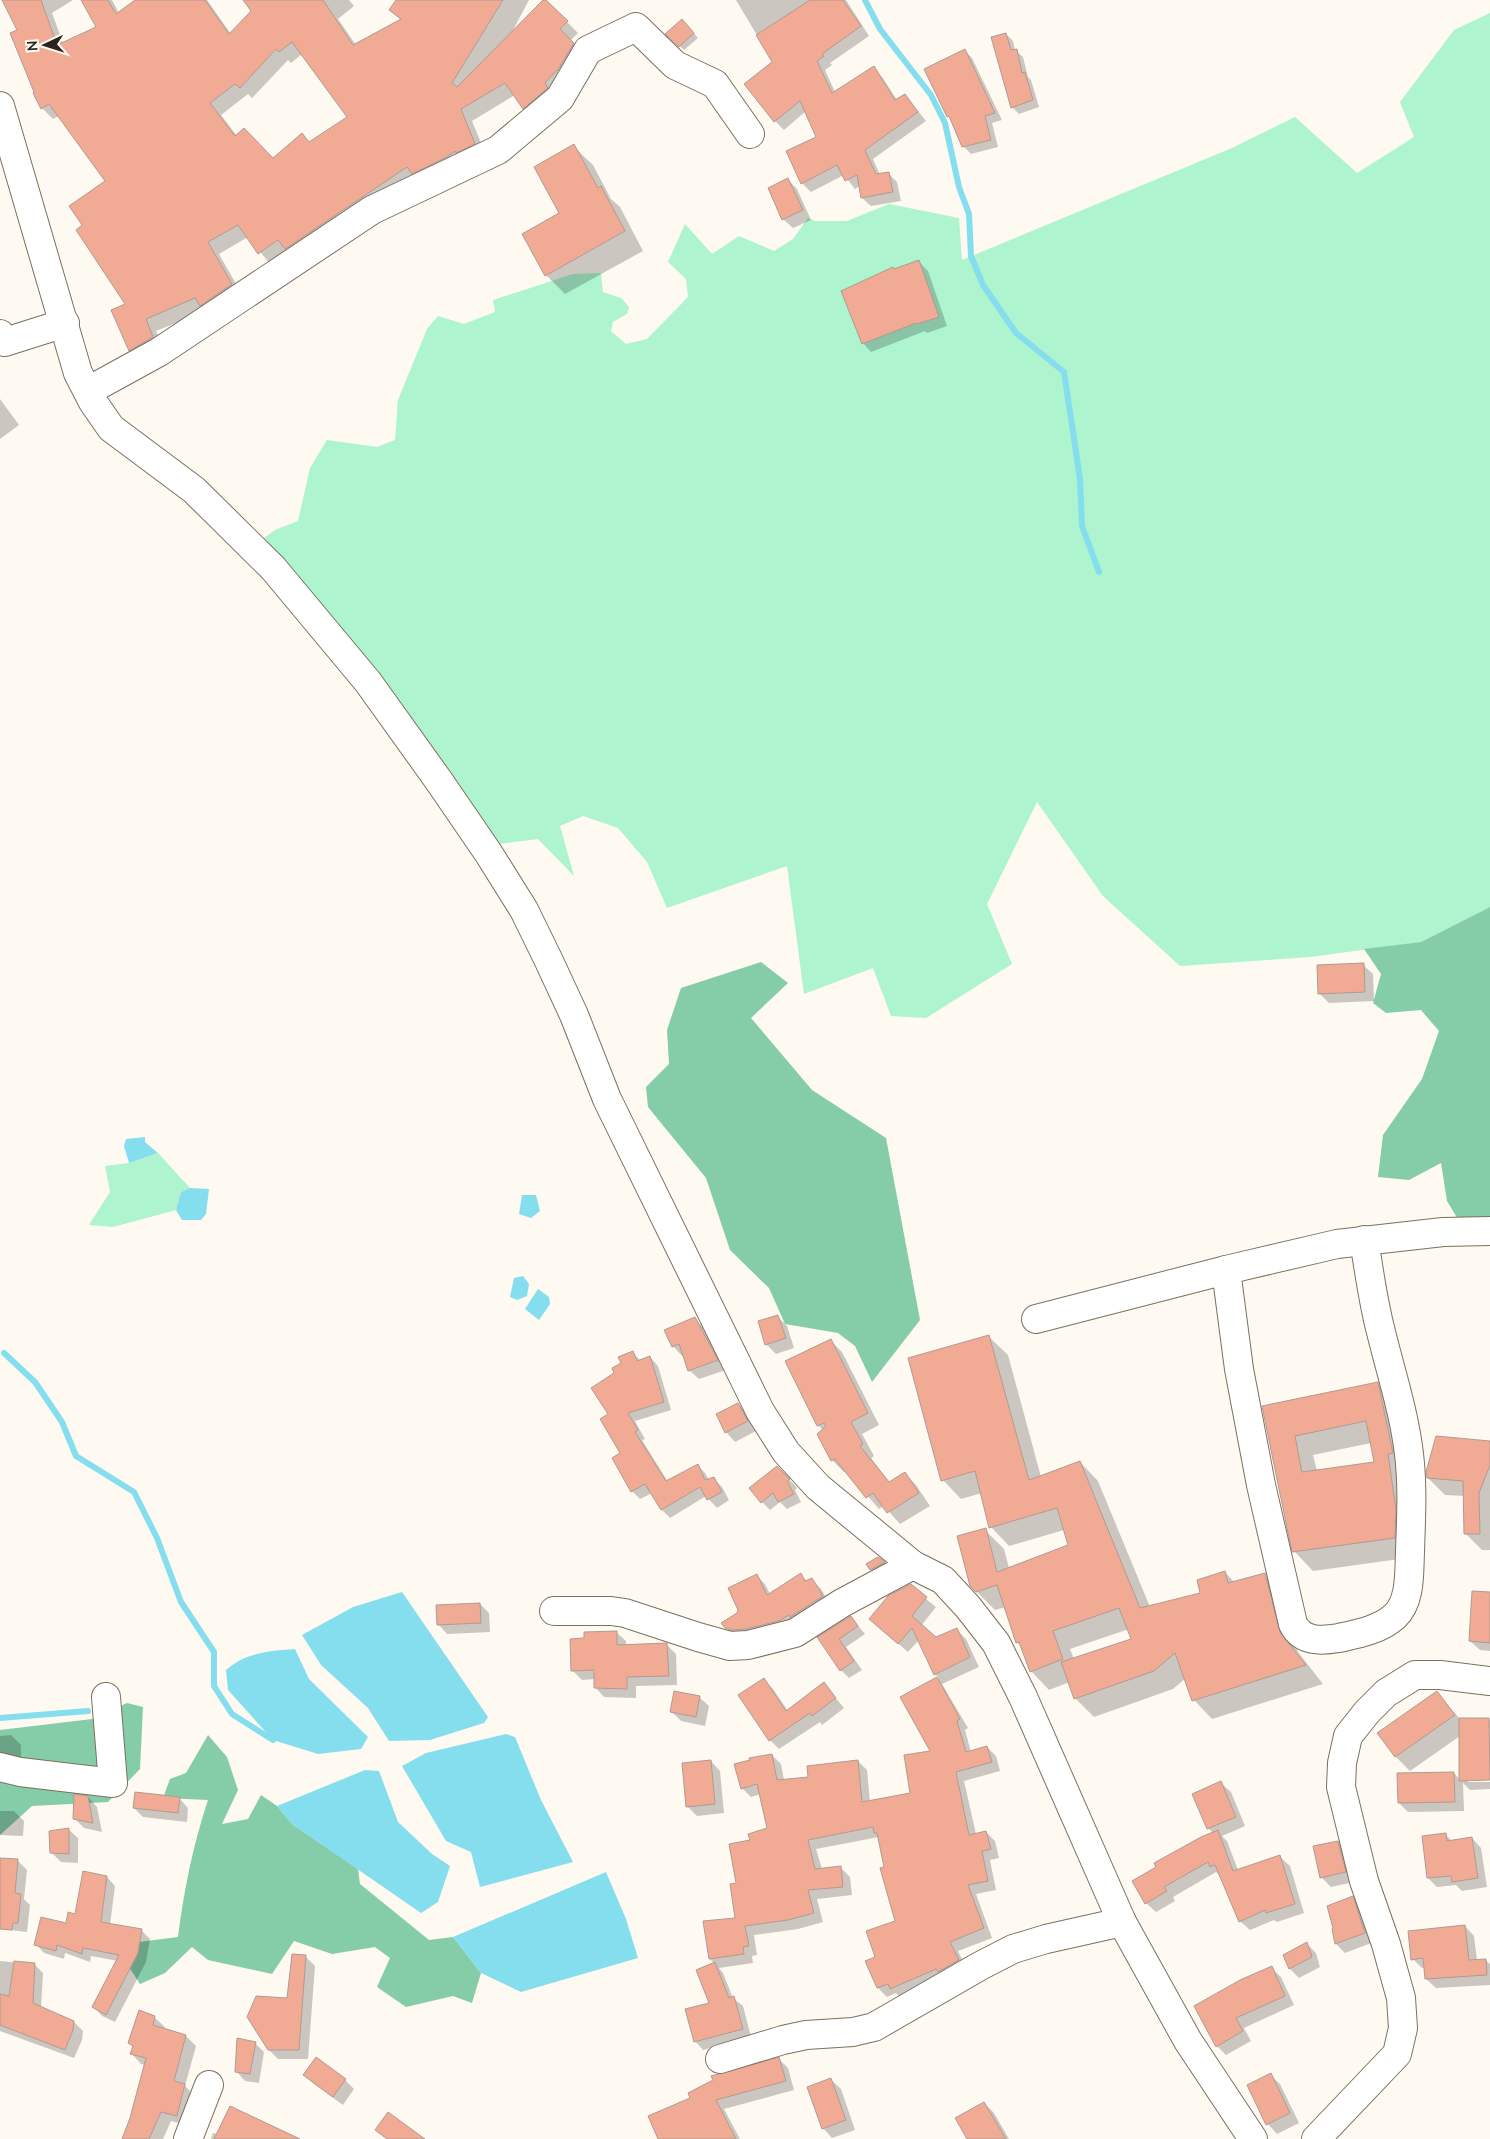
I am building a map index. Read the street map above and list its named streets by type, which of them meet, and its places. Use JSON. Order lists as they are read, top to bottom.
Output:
{
  "north": "left"
}
